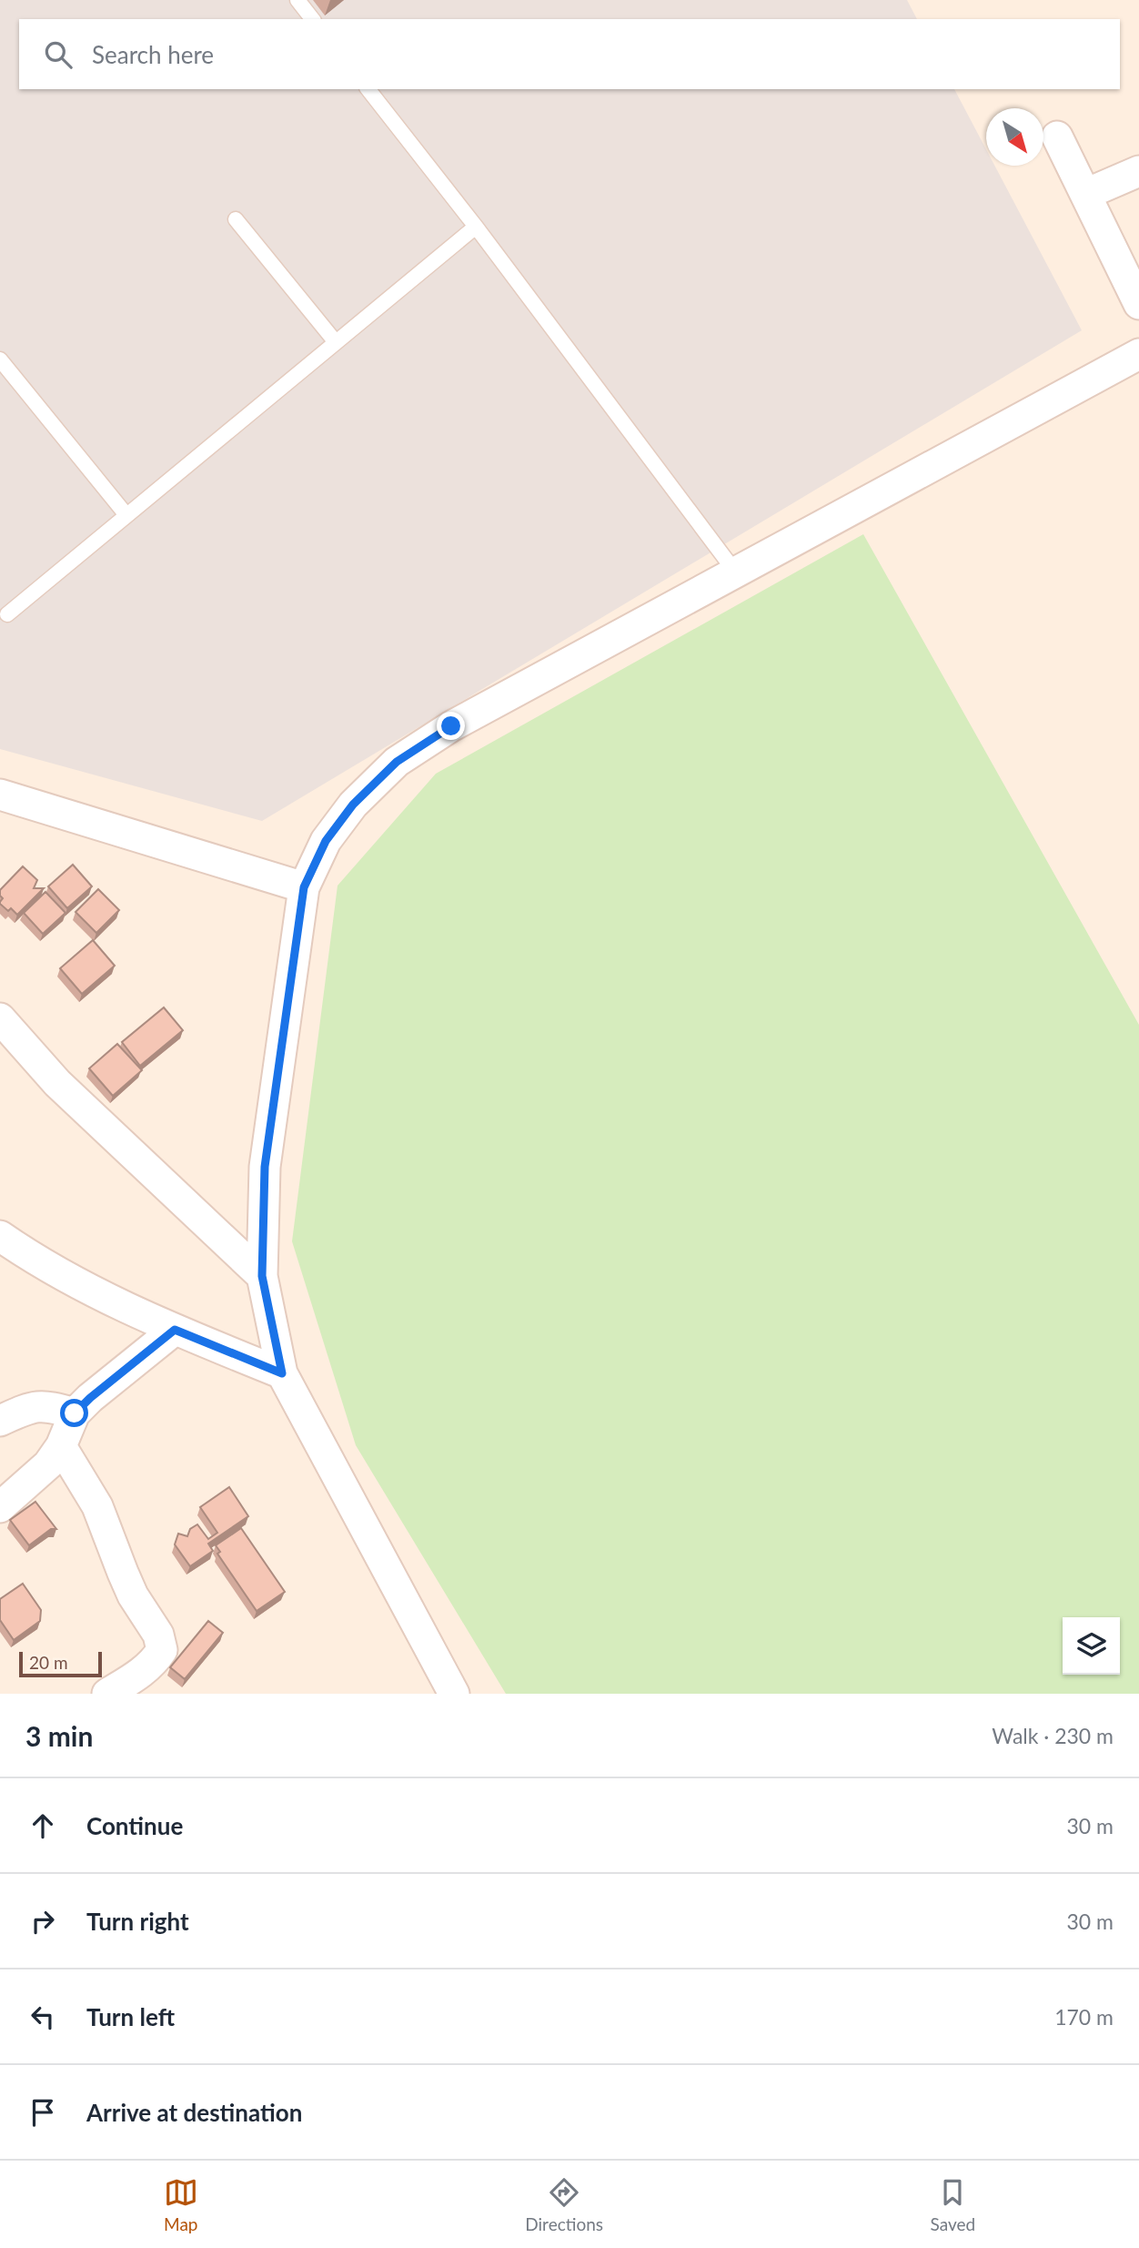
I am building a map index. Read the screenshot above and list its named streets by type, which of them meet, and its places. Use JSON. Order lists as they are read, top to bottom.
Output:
{
  "scale_bar": "20 m",
  "north": "bottom right",
  "page": {
    "search": "Search here",
    "scale": "20 m",
    "heading": ["3 min", "Walk · 230 m"],
    "list": [
      ["Continue", "30 m"],
      ["Turn right", "30 m"],
      ["Turn left", "170 m"],
      "Arrive at destination"
    ],
    "nav": ["Map", "Directions", "Saved"]
  }
}
